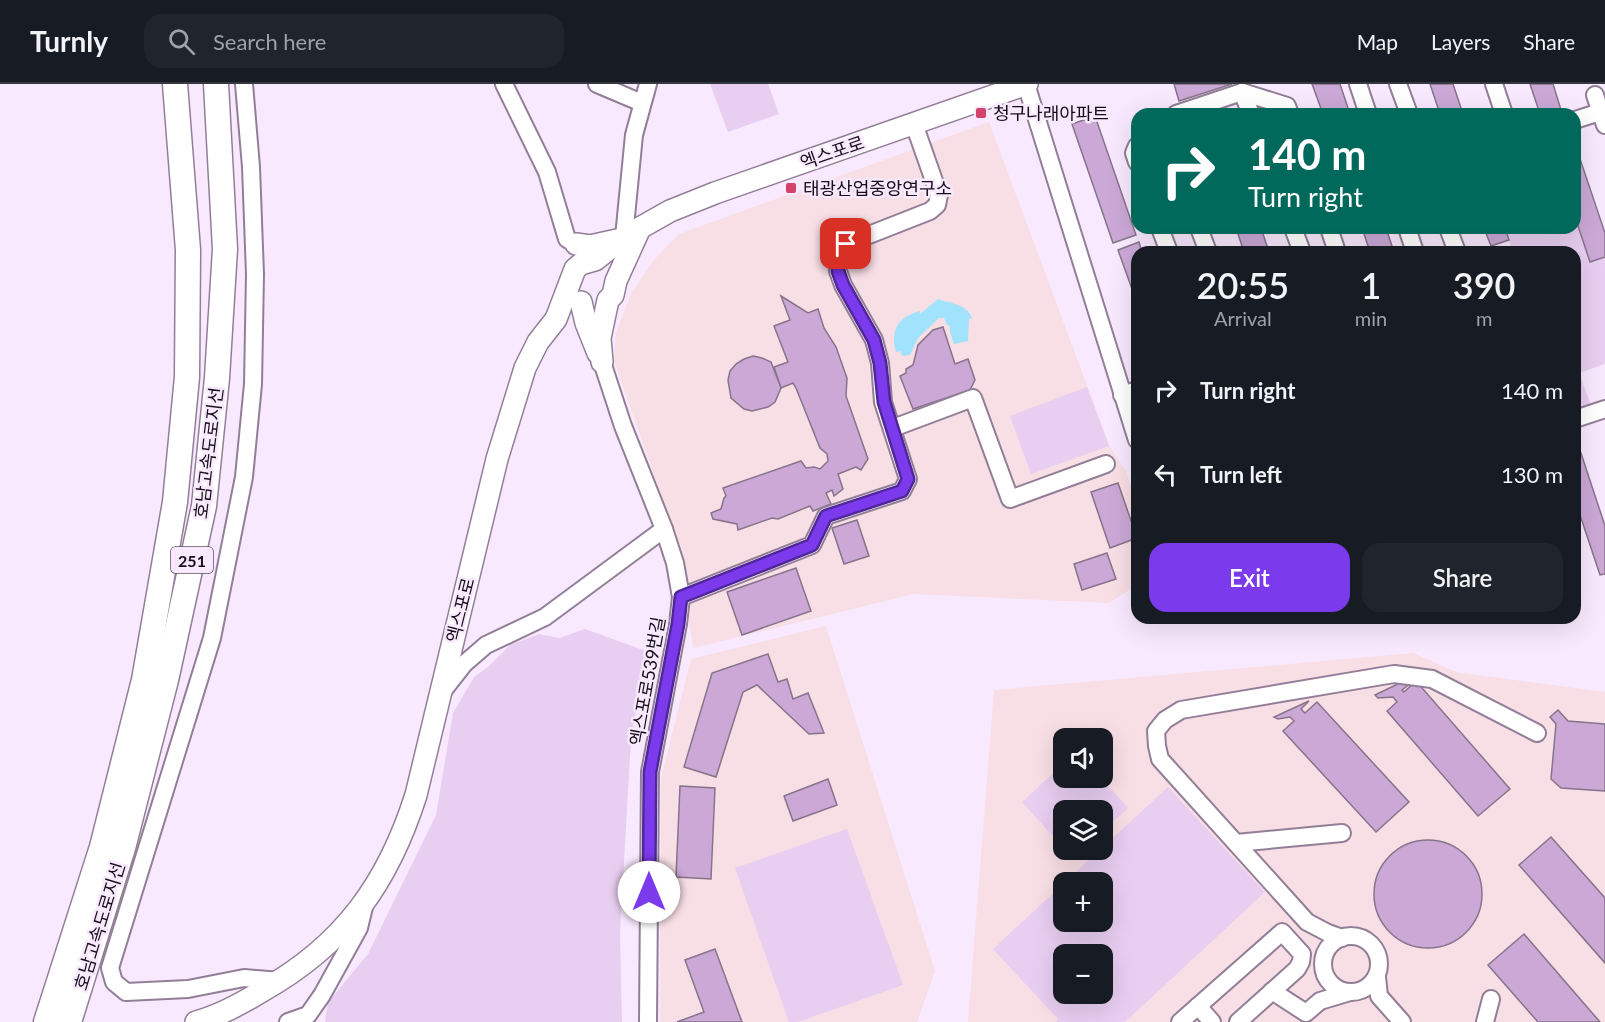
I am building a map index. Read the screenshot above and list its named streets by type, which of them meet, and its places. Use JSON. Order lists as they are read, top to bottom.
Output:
{
  "streets": {
    "highway": ["호남고속도로지선", "251"],
    "main road": ["엑스포로"],
    "street": ["엑스포로539번길"]
  },
  "places": {
    "transit": ["청구나래아파트", "태광산업중앙연구소"]
  },
  "page": {
    "header": "Turnly",
    "search": "Search here",
    "nav": ["Map", "Layers", "Share"],
    "turn": ["140 m", "Turn right"],
    "eta": [
      "20:55",
      "Arrival",
      "1",
      "min",
      "390",
      "m"
    ],
    "list": [
      {
        "name": "Turn right",
        "value": "140 m"
      },
      {
        "name": "Turn left",
        "value": "130 m"
      }
    ],
    "buttons": ["Exit", "Share"],
    "map_buttons": ["+", "−"]
  }
}
